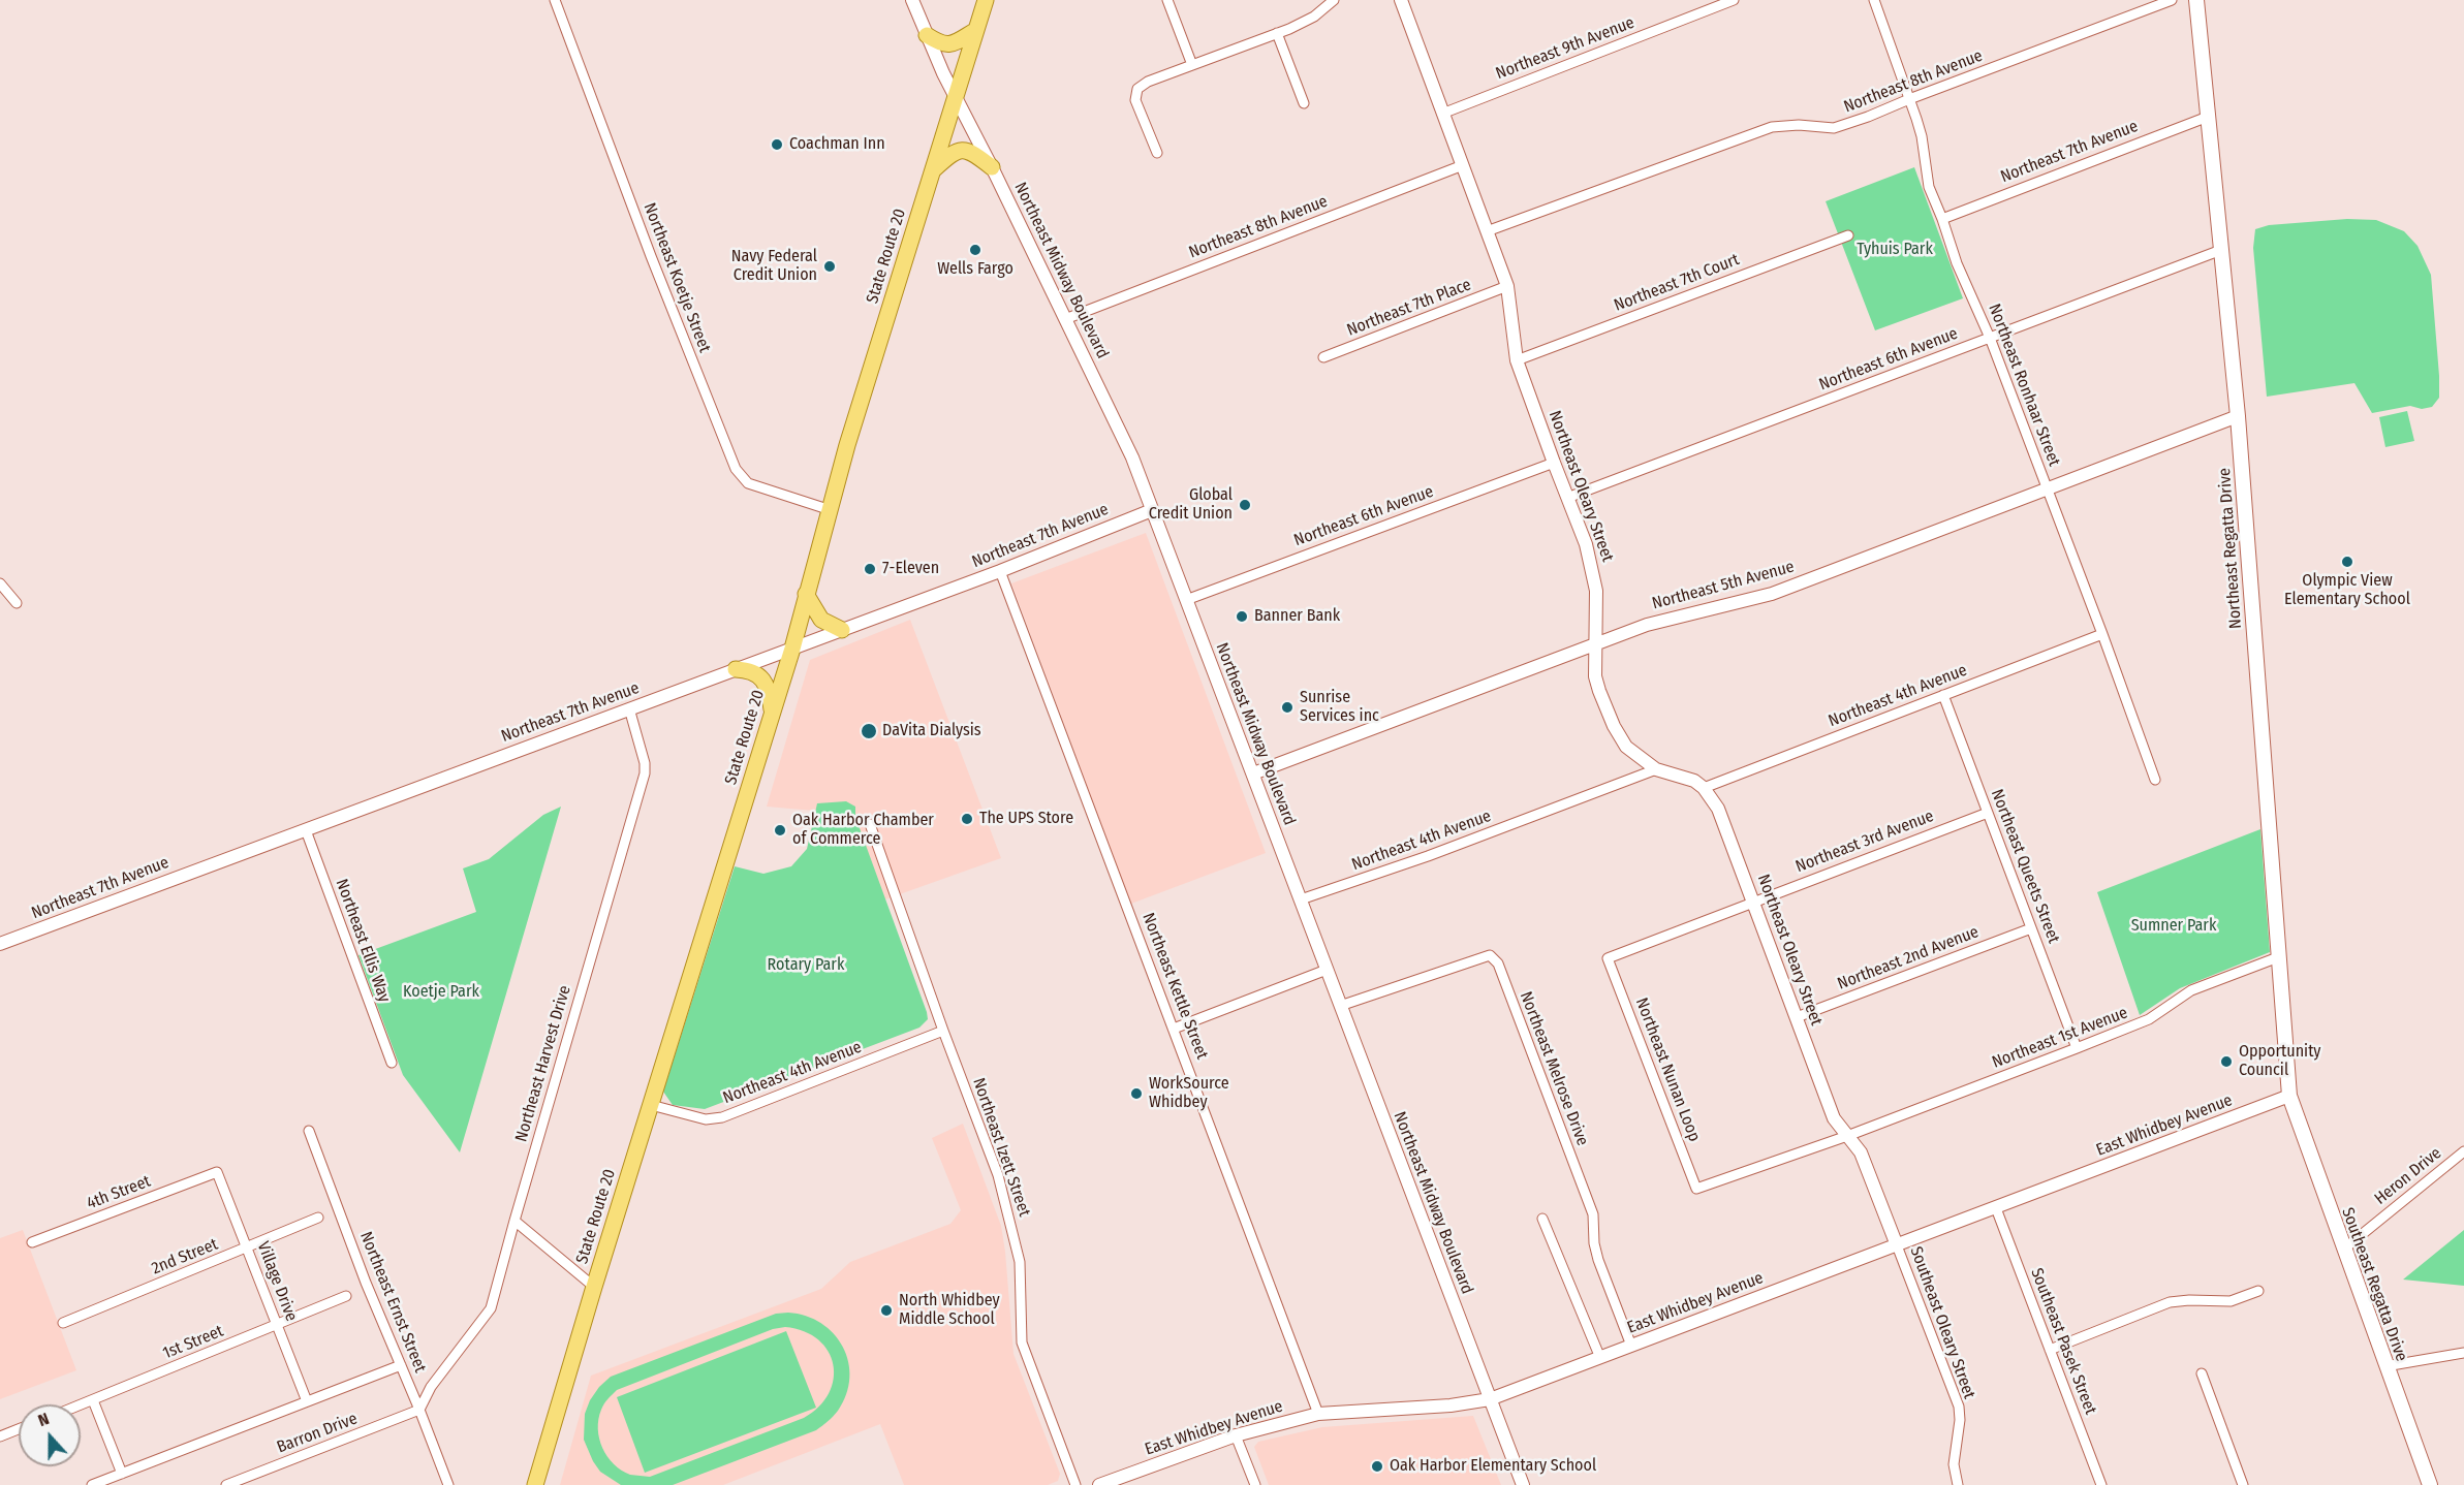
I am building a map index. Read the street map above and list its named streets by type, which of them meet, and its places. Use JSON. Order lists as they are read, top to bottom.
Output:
{
  "streets": {
    "main road": ["State Route 20", "Northeast Regatta Drive", "Southeast Regatta Drive"],
    "street": [
      "Northeast 9th Avenue",
      "Northeast 8th Avenue",
      "Northeast 7th Avenue",
      "Northeast Midway Boulevard",
      "Northeast Koetje Street",
      "Northeast 7th Court",
      "Northeast 7th Place",
      "Northeast 6th Avenue",
      "Northeast Ronhaar Street",
      "Northeast Oleary Street",
      "Northeast 5th Avenue",
      "Northeast 4th Avenue",
      "Northeast 3rd Avenue",
      "Northeast Queets Street",
      "Northeast Ellis Way",
      "Northeast 2nd Avenue",
      "Northeast Kettle Street",
      "Northeast 1st Avenue",
      "Northeast Harvest Drive",
      "Northeast Melrose Drive",
      "Northeast Nunan Loop",
      "East Whidbey Avenue",
      "Northeast Izett Street",
      "Heron Drive",
      "4th Street",
      "2nd Street",
      "Village Drive",
      "Northeast Ernst Street",
      "Southeast Oleary Street",
      "Southeast Pasek Street",
      "1st Street",
      "Barron Drive"
    ]
  },
  "crossings": [
    ["Northeast 9th Avenue", "Northeast Oleary Street"],
    ["Northeast 8th Avenue", "Northeast Midway Boulevard"],
    ["Northeast 8th Avenue", "Northeast Ronhaar Street"],
    ["Northeast 8th Avenue", "Northeast Oleary Street"],
    ["Northeast 7th Avenue", "State Route 20"],
    ["Northeast 7th Avenue", "Northeast Midway Boulevard"],
    ["Northeast 7th Avenue", "Northeast Ronhaar Street"],
    ["Northeast 7th Avenue", "Northeast Regatta Drive"],
    ["Northeast 7th Avenue", "Northeast Ellis Way"],
    ["Northeast 7th Avenue", "Northeast Kettle Street"],
    ["Northeast 7th Avenue", "Northeast Harvest Drive"],
    ["State Route 20", "Northeast Midway Boulevard"],
    ["State Route 20", "Northeast Koetje Street"],
    ["State Route 20", "Northeast 4th Avenue"],
    ["Northeast Midway Boulevard", "Northeast 6th Avenue"],
    ["Northeast Midway Boulevard", "Northeast 5th Avenue"],
    ["Northeast Midway Boulevard", "Northeast 4th Avenue"],
    ["Northeast Midway Boulevard", "Northeast Melrose Drive"],
    ["Northeast Midway Boulevard", "East Whidbey Avenue"],
    ["Northeast 7th Court", "Northeast Oleary Street"],
    ["Northeast 7th Place", "Northeast Oleary Street"],
    ["Northeast 6th Avenue", "Northeast Ronhaar Street"],
    ["Northeast 6th Avenue", "Northeast Oleary Street"],
    ["Northeast 6th Avenue", "Northeast Regatta Drive"],
    ["Northeast Ronhaar Street", "Northeast 5th Avenue"],
    ["Northeast Ronhaar Street", "Northeast 4th Avenue"],
    ["Northeast Oleary Street", "Northeast 5th Avenue"],
    ["Northeast Oleary Street", "Northeast 4th Avenue"],
    ["Northeast Oleary Street", "Northeast 3rd Avenue"],
    ["Northeast Oleary Street", "Northeast 2nd Avenue"],
    ["Northeast Oleary Street", "Northeast 1st Avenue"],
    ["Northeast Oleary Street", "Northeast Nunan Loop"],
    ["Northeast Oleary Street", "East Whidbey Avenue"],
    ["Northeast Oleary Street", "Southeast Oleary Street"],
    ["Northeast Regatta Drive", "Northeast 5th Avenue"],
    ["Northeast Regatta Drive", "Northeast 1st Avenue"],
    ["Northeast Regatta Drive", "East Whidbey Avenue"],
    ["Northeast Regatta Drive", "Southeast Regatta Drive"],
    ["Northeast 4th Avenue", "Northeast Queets Street"],
    ["Northeast 4th Avenue", "Northeast Izett Street"],
    ["Northeast 3rd Avenue", "Northeast Queets Street"],
    ["Northeast 3rd Avenue", "Northeast Nunan Loop"],
    ["Northeast Queets Street", "Northeast 2nd Avenue"],
    ["Northeast Queets Street", "Northeast 1st Avenue"],
    ["Northeast Kettle Street", "East Whidbey Avenue"],
    ["Northeast 1st Avenue", "Northeast Nunan Loop"],
    ["Northeast Harvest Drive", "Northeast Ernst Street"],
    ["Northeast Harvest Drive", "Barron Drive"],
    ["Northeast Melrose Drive", "East Whidbey Avenue"],
    ["East Whidbey Avenue", "Southeast Regatta Drive"],
    ["East Whidbey Avenue", "Southeast Oleary Street"],
    ["East Whidbey Avenue", "Southeast Pasek Street"],
    ["Heron Drive", "Southeast Regatta Drive"],
    ["4th Street", "Village Drive"],
    ["2nd Street", "Village Drive"],
    ["Village Drive", "1st Street"],
    ["Northeast Ernst Street", "Barron Drive"]
  ],
  "parks": [
    "Tyhuis Park",
    "Sumner Park",
    "Rotary Park",
    "Koetje Park"
  ],
  "places": [
    "Coachman Inn",
    "Wells Fargo",
    "Navy Federal Credit Union",
    "Global Credit Union",
    "Olympic View Elementary School",
    "7-Eleven",
    "Banner Bank",
    "Sunrise Services inc",
    "DaVita Dialysis",
    "The UPS Store",
    "Oak Harbor Chamber of Commerce",
    "Opportunity Council",
    "WorkSource Whidbey",
    "North Whidbey Middle School",
    "Oak Harbor Elementary School"
  ],
  "north": "top"
}
